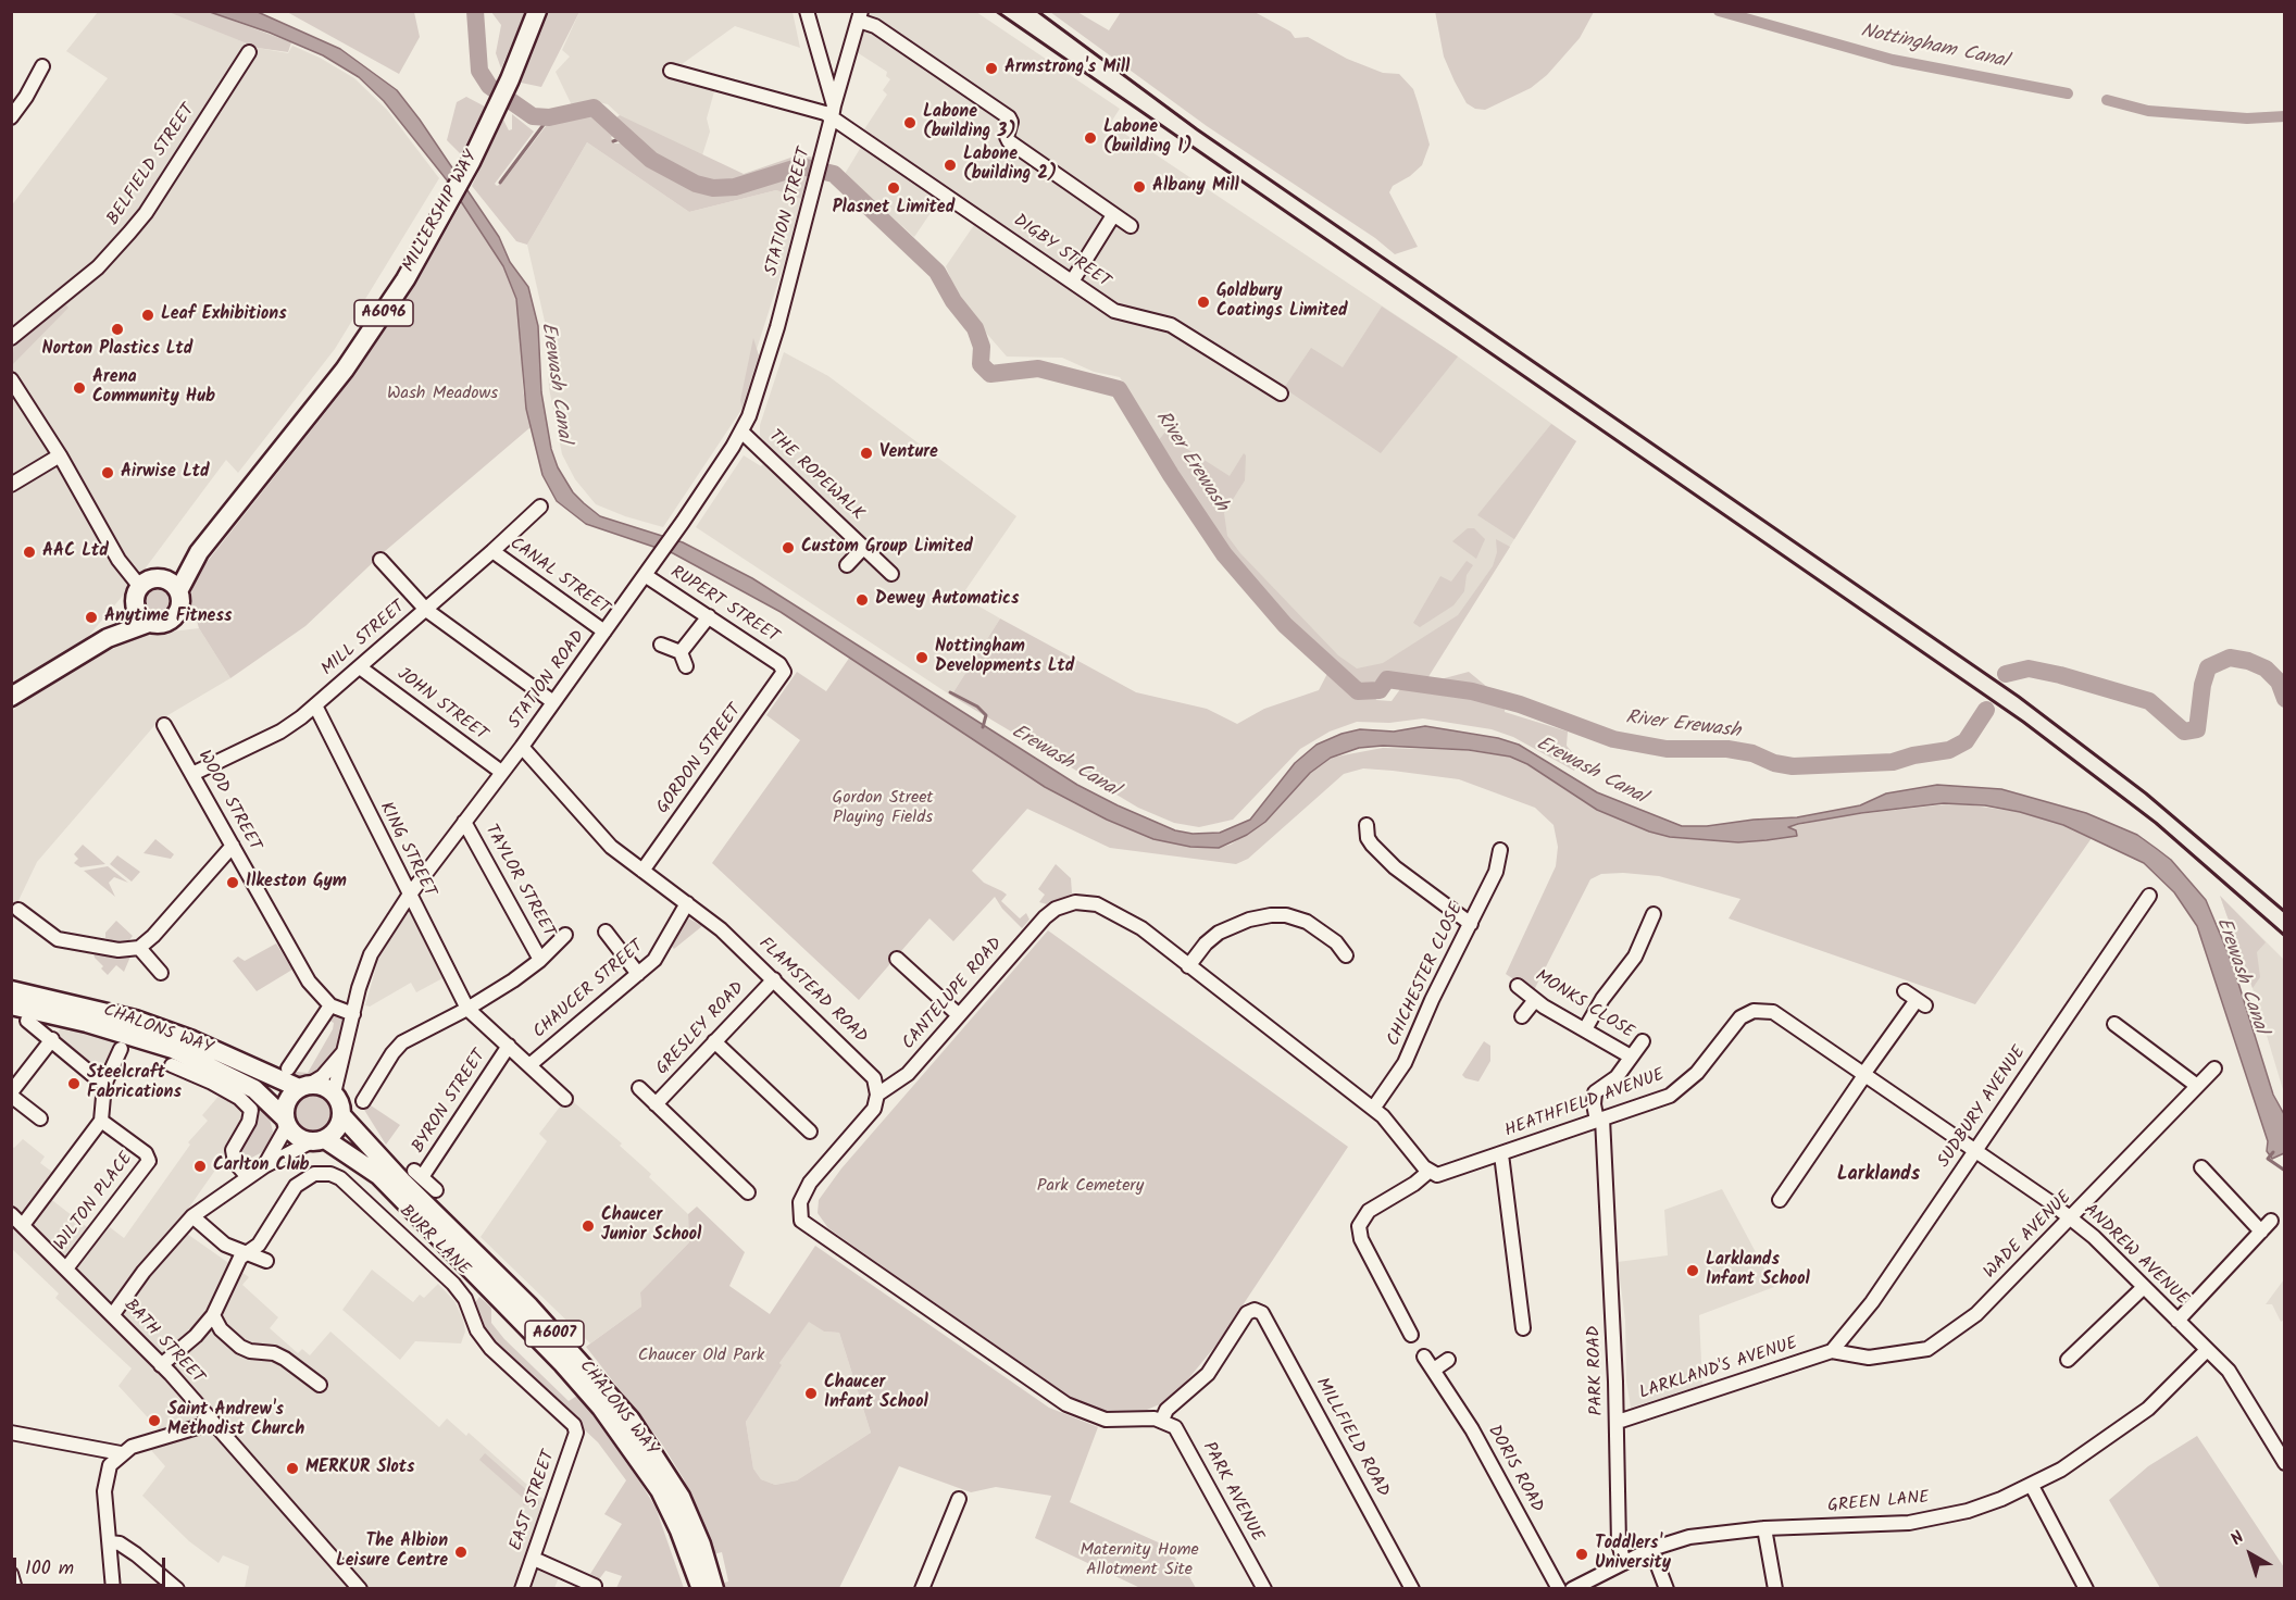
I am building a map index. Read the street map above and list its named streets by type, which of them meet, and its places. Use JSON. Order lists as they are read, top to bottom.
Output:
{
  "streets": {
    "main road": [
      "MILLERSHIP WAY",
      "A6096",
      "CHALONS WAY",
      "A6007"
    ],
    "street": [
      "BELFIELD STREET",
      "STATION STREET",
      "DIGBY STREET",
      "THE ROPEWALK",
      "CANAL STREET",
      "RUPERT STREET",
      "MILL STREET",
      "STATION ROAD",
      "JOHN STREET",
      "GORDON STREET",
      "WOOD STREET",
      "KING STREET",
      "TAYLOR STREET",
      "CHICHESTER CLOSE",
      "CHAUCER STREET",
      "FLAMSTEAD ROAD",
      "CANTELUPE ROAD",
      "MONKS CLOSE",
      "GRESLEY ROAD",
      "BYRON STREET",
      "HEATHFIELD AVENUE",
      "SUDBURY AVENUE",
      "WILTON PLACE",
      "WADE AVENUE",
      "BURR LANE",
      "ANDREW AVENUE",
      "BATH STREET",
      "LARKLAND'S AVENUE",
      "PARK ROAD",
      "MILLFIELD ROAD",
      "DORIS ROAD",
      "PARK AVENUE",
      "EAST STREET",
      "GREEN LANE"
    ]
  },
  "crossings": [
    ["MILLERSHIP WAY", "A6096"],
    ["STATION STREET", "DIGBY STREET"],
    ["STATION STREET", "STATION ROAD"],
    ["THE ROPEWALK", "STATION ROAD"],
    ["CANAL STREET", "MILL STREET"],
    ["CANAL STREET", "STATION ROAD"],
    ["RUPERT STREET", "STATION ROAD"],
    ["RUPERT STREET", "GORDON STREET"],
    ["MILL STREET", "JOHN STREET"],
    ["MILL STREET", "WOOD STREET"],
    ["MILL STREET", "KING STREET"],
    ["STATION ROAD", "JOHN STREET"],
    ["STATION ROAD", "KING STREET"],
    ["STATION ROAD", "TAYLOR STREET"],
    ["STATION ROAD", "FLAMSTEAD ROAD"],
    ["STATION ROAD", "CHALONS WAY"],
    ["GORDON STREET", "FLAMSTEAD ROAD"],
    ["CHICHESTER CLOSE", "CANTELUPE ROAD"],
    ["CHAUCER STREET", "FLAMSTEAD ROAD"],
    ["FLAMSTEAD ROAD", "CANTELUPE ROAD"],
    ["FLAMSTEAD ROAD", "GRESLEY ROAD"],
    ["CANTELUPE ROAD", "HEATHFIELD AVENUE"],
    ["MONKS CLOSE", "HEATHFIELD AVENUE"],
    ["MONKS CLOSE", "PARK ROAD"],
    ["HEATHFIELD AVENUE", "ANDREW AVENUE"],
    ["HEATHFIELD AVENUE", "PARK ROAD"],
    ["SUDBURY AVENUE", "WADE AVENUE"],
    ["SUDBURY AVENUE", "ANDREW AVENUE"],
    ["SUDBURY AVENUE", "LARKLAND'S AVENUE"],
    ["WILTON PLACE", "BATH STREET"],
    ["WADE AVENUE", "ANDREW AVENUE"],
    ["WADE AVENUE", "LARKLAND'S AVENUE"],
    ["BURR LANE", "EAST STREET"],
    ["ANDREW AVENUE", "GREEN LANE"],
    ["LARKLAND'S AVENUE", "PARK ROAD"],
    ["PARK ROAD", "GREEN LANE"],
    ["MILLFIELD ROAD", "PARK AVENUE"]
  ],
  "districts": ["Larklands"],
  "water": ["Nottingham Canal", "Erewash Canal", "River Erewash"],
  "parks": [
    "Wash Meadows",
    "Gordon Street Playing Fields",
    "Park Cemetery",
    "Chaucer Old Park",
    "Maternity Home Allotment Site"
  ],
  "places": [
    "Armstrong's Mill",
    "Labone (building 3)",
    "Labone (building 1)",
    "Labone (building 2)",
    "Albany Mill",
    "Plasnet Limited",
    "Goldbury Coatings Limited",
    "Leaf Exhibitions",
    "Norton Plastics Ltd",
    "Arena Community Hub",
    "Venture",
    "Airwise Ltd",
    "Custom Group Limited",
    "AAC Ltd",
    "Dewey Automatics",
    "Anytime Fitness",
    "Nottingham Developments Ltd",
    "Ilkeston Gym",
    "Steelcraft Fabrications",
    "Carlton Club",
    "Chaucer Junior School",
    "Larklands Infant School",
    "Chaucer Infant School",
    "Saint Andrew's Methodist Church",
    "MERKUR Slots",
    "The Albion Leisure Centre",
    "Toddlers' University"
  ],
  "scale_bar": "100 m",
  "north": "top left"
}
